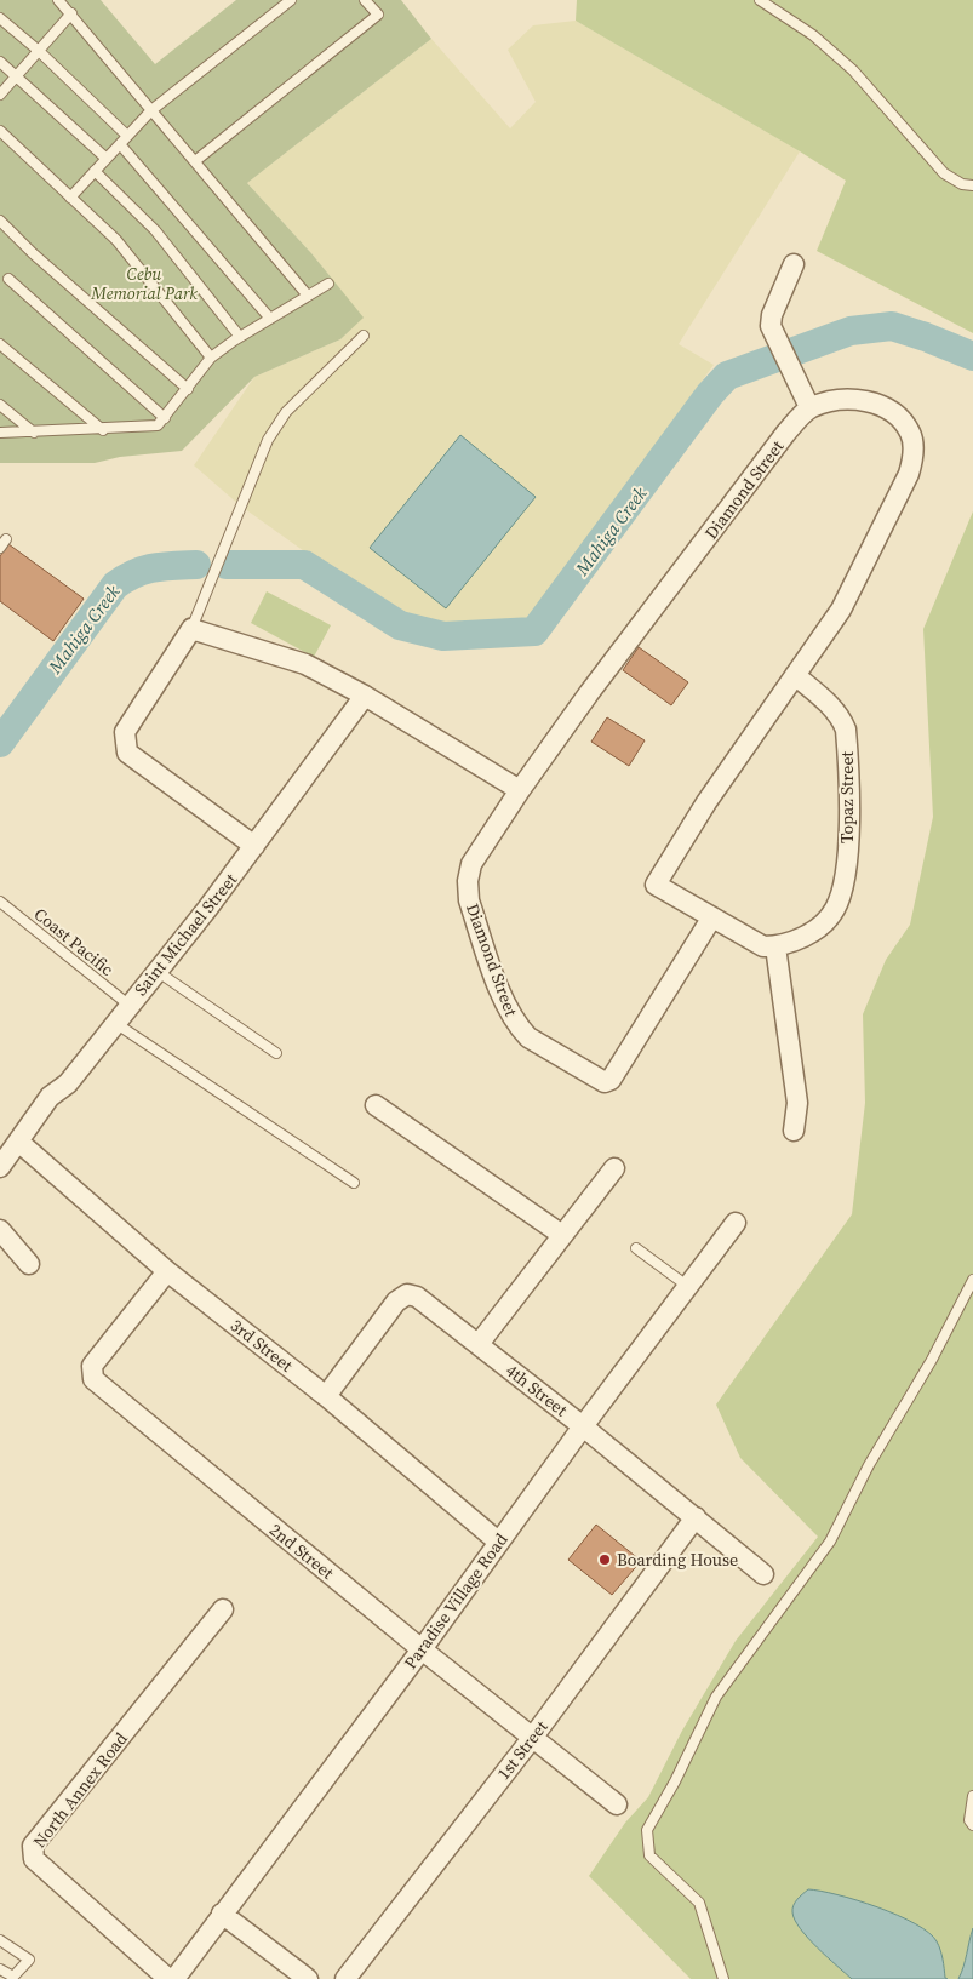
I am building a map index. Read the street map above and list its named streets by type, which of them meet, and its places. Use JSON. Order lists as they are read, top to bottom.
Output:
{
  "streets": {
    "street": [
      "Diamond Street",
      "Topaz Street",
      "Saint Michael Street",
      "3rd Street",
      "4th Street",
      "2nd Street",
      "Paradise Village Road",
      "1st Street",
      "North Annex Road"
    ],
    "lane": ["Coast Pacific"]
  },
  "crossings": [
    ["Saint Michael Street", "Coast Pacific"],
    ["3rd Street", "4th Street"],
    ["3rd Street", "2nd Street"],
    ["3rd Street", "Paradise Village Road"],
    ["4th Street", "Paradise Village Road"],
    ["4th Street", "1st Street"],
    ["2nd Street", "Paradise Village Road"],
    ["2nd Street", "1st Street"]
  ],
  "water": ["Mahiga Creek"],
  "parks": ["Cebu Memorial Park"],
  "places": ["Boarding House"]
}
